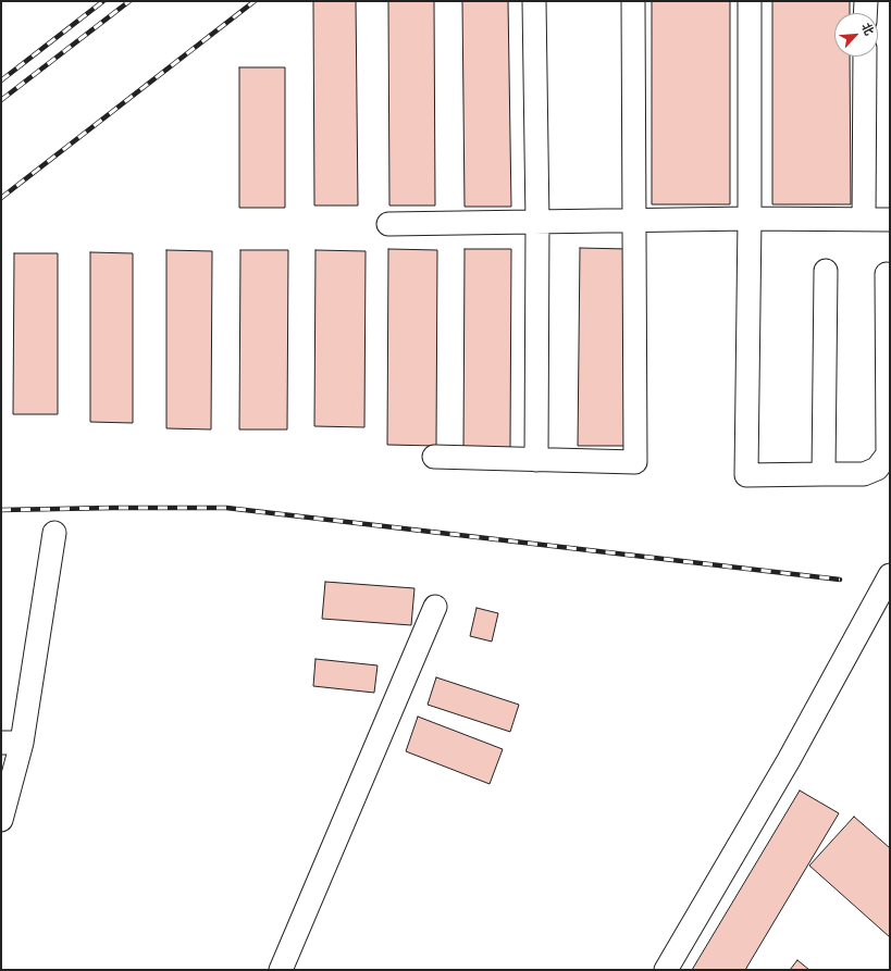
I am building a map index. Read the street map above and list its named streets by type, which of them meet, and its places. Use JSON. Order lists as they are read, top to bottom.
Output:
{
  "north": "top right"
}
